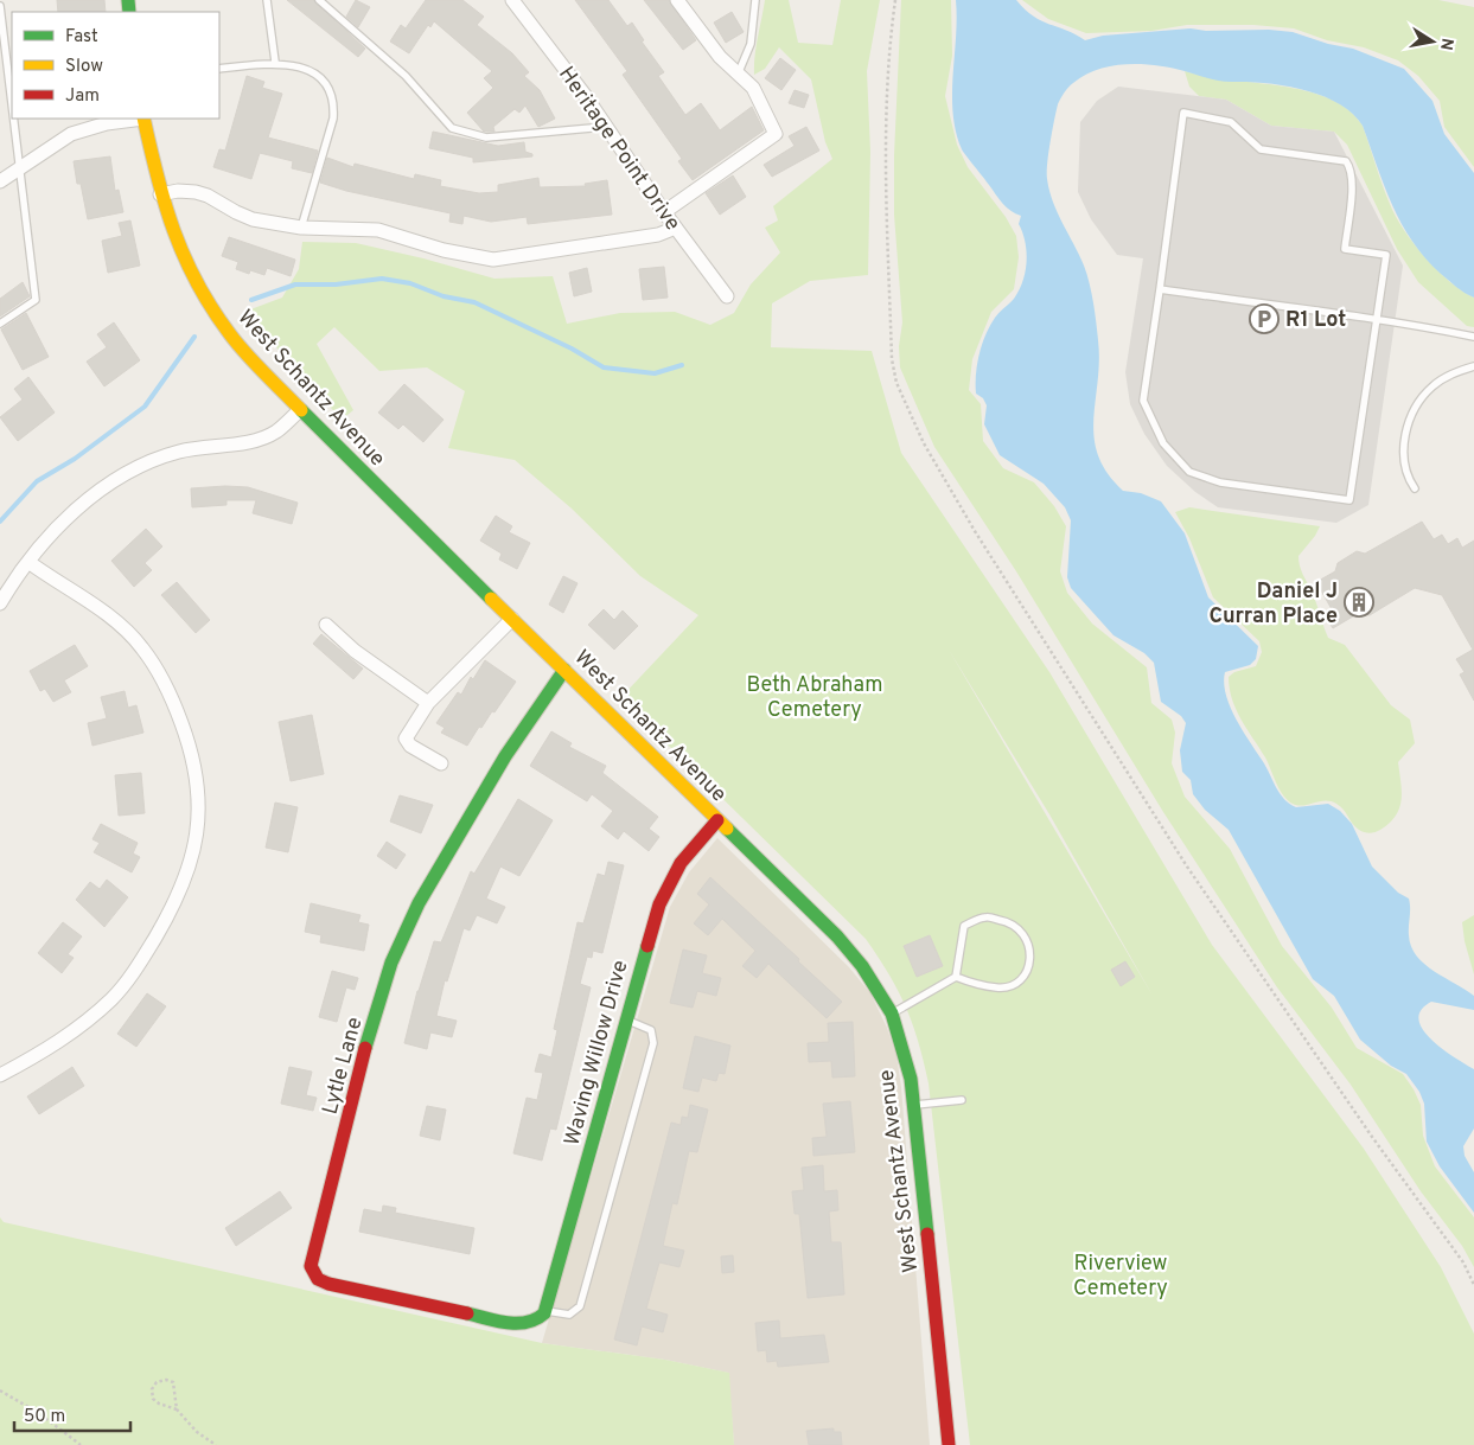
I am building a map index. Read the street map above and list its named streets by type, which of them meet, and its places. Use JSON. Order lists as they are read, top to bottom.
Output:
{
  "streets": {
    "main road": ["West Schantz Avenue", "Waving Willow Drive", "Lytle Lane"],
    "street": ["Heritage Point Drive"]
  },
  "crossings": [
    ["West Schantz Avenue", "Waving Willow Drive"],
    ["West Schantz Avenue", "Lytle Lane"],
    ["Waving Willow Drive", "Lytle Lane"]
  ],
  "parks": ["Beth Abraham Cemetery", "Riverview Cemetery"],
  "places": {
    "parking": ["R1 Lot"],
    "building": ["Daniel J Curran Place"]
  },
  "legend": ["Fast", "Slow", "Jam"],
  "scale_bar": "50 m",
  "north": "right"
}
